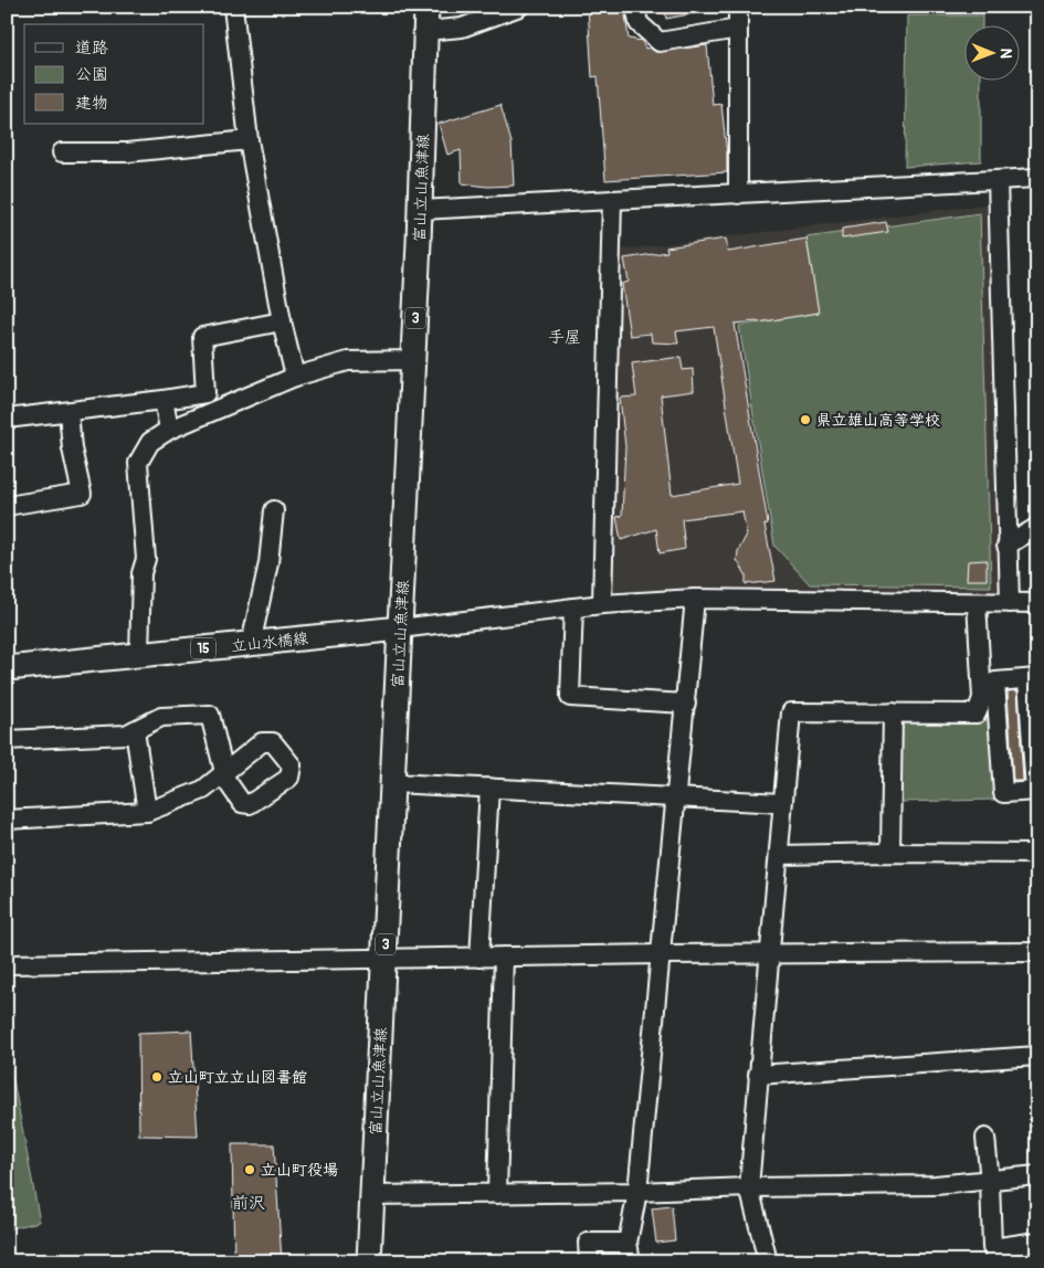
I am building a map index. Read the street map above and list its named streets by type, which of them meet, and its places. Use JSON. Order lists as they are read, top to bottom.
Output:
{
  "streets": {
    "main road": [
      "富山立山魚津線",
      "3",
      "立山水橋線",
      "15"
    ]
  },
  "crossings": [
    ["富山立山魚津線", "立山水橋線"]
  ],
  "districts": ["手屋", "前沢"],
  "places": ["県立雄山高等学校", "立山町立立山図書館", "立山町役場"],
  "legend": ["道路", "公園", "建物"],
  "north": "right"
}
